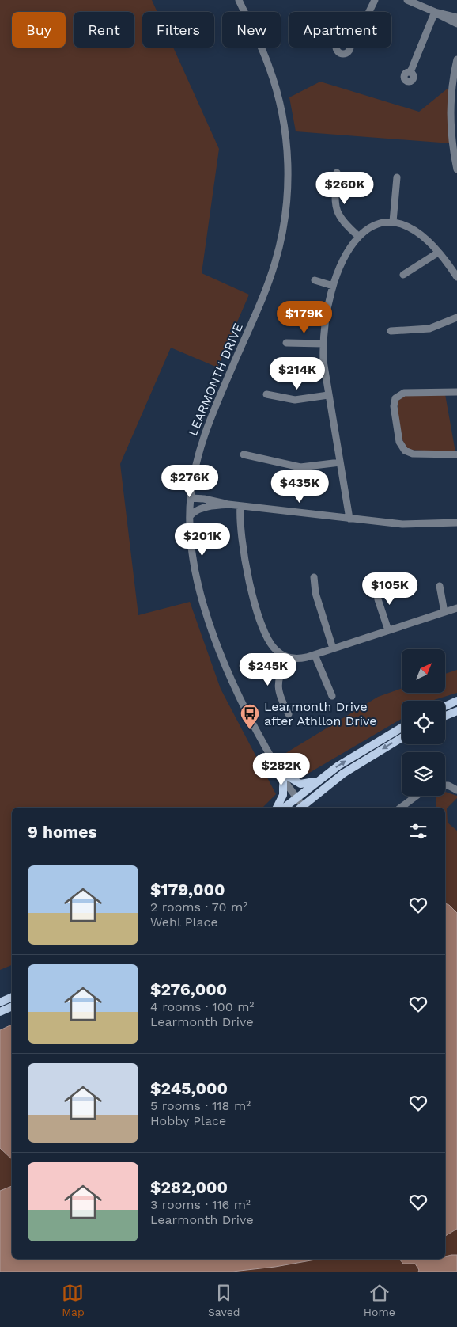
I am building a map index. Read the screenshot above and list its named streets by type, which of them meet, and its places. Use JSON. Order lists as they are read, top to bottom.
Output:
{
  "streets": {
    "street": ["LEARMONTH DRIVE"]
  },
  "places": {
    "bus stop": ["Learmonth Drive after Athllon Drive"]
  },
  "north": "top right",
  "page": {
    "chip": [
      "Buy",
      "Rent",
      "Filters",
      "New",
      "Apartment"
    ],
    "price": [
      "$260K",
      "$179K",
      "$214K",
      "$276K",
      "$435K",
      "$201K",
      "$105K",
      "$245K",
      "$282K"
    ],
    "heading": "9 homes",
    "list": [
      {
        "name": "$179,000",
        "note": "2 rooms · 70 m² · Wehl Place"
      },
      {
        "name": "$276,000",
        "note": "4 rooms · 100 m² · Learmonth Drive"
      },
      {
        "name": "$245,000",
        "note": "5 rooms · 118 m² · Hobby Place"
      },
      {
        "name": "$282,000",
        "note": "3 rooms · 116 m² · Learmonth Drive"
      }
    ],
    "tabs": ["Map", "Saved", "Home"]
  }
}
